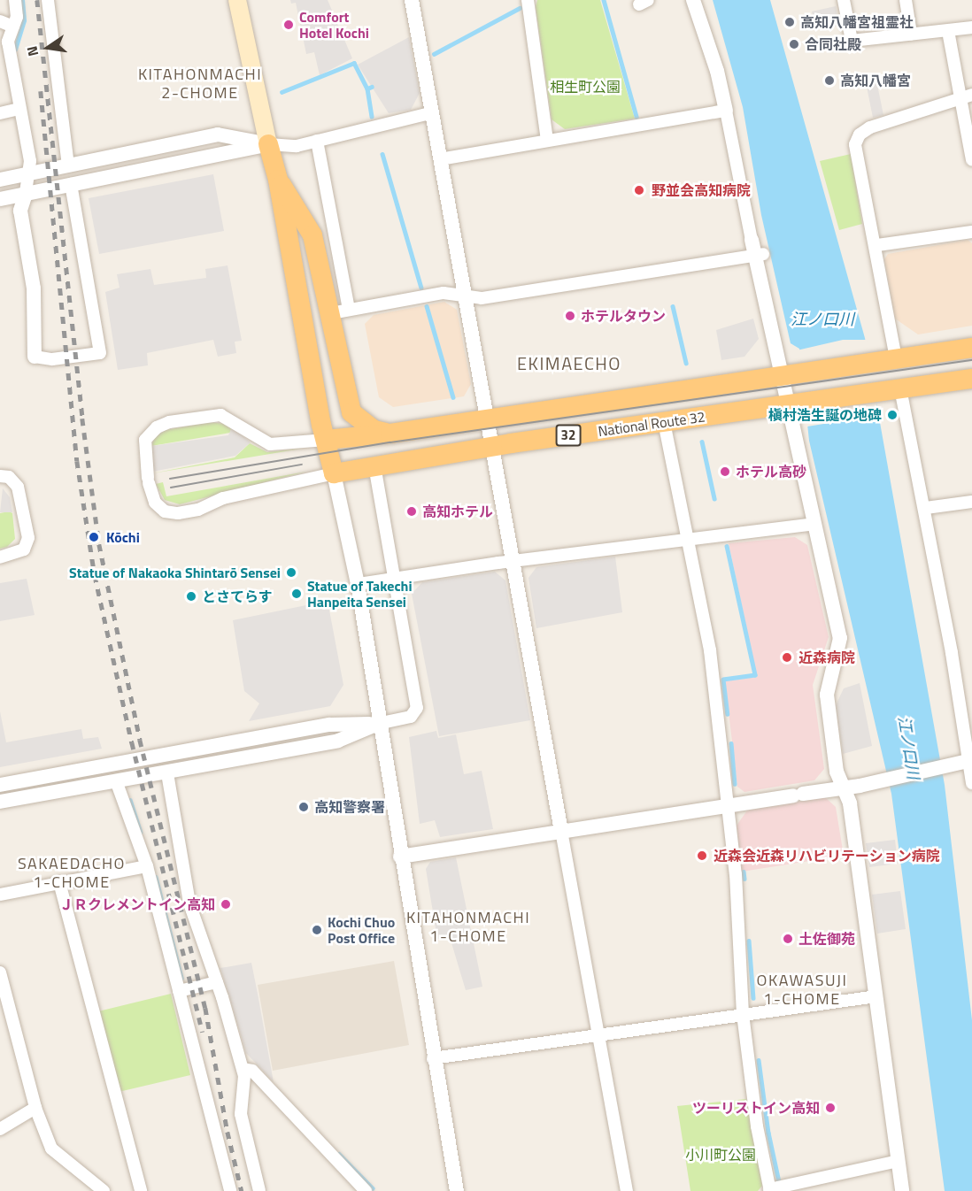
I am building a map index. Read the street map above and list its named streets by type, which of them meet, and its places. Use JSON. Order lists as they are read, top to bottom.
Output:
{
  "streets": {
    "highway": ["National Route 32", "32"]
  },
  "districts": [
    "KITAHONMACHI 2-CHOME",
    "EKIMAECHO",
    "SAKAEDACHO 1-CHOME",
    "KITAHONMACHI 1-CHOME",
    "OKAWASUJI 1-CHOME"
  ],
  "water": ["江ノ口川"],
  "parks": ["相生町公園", "小川町公園"],
  "places": [
    "高知八幡宮祖霊社",
    "Comfort Hotel Kochi",
    "合同社殿",
    "高知八幡宮",
    "野並会高知病院",
    "ホテルタウン",
    "槇村浩生誕の地碑",
    "ホテル高砂",
    "高知ホテル",
    "Kōchi",
    "Statue of Nakaoka Shintarō Sensei",
    "Statue of Takechi Hanpeita Sensei",
    "とさてらす",
    "近森病院",
    "高知警察署",
    "近森会近森リハビリテーション病院",
    "ＪＲクレメントイン高知",
    "Kochi Chuo Post Office",
    "土佐御苑",
    "ツーリストイン高知"
  ],
  "north": "left"
}
